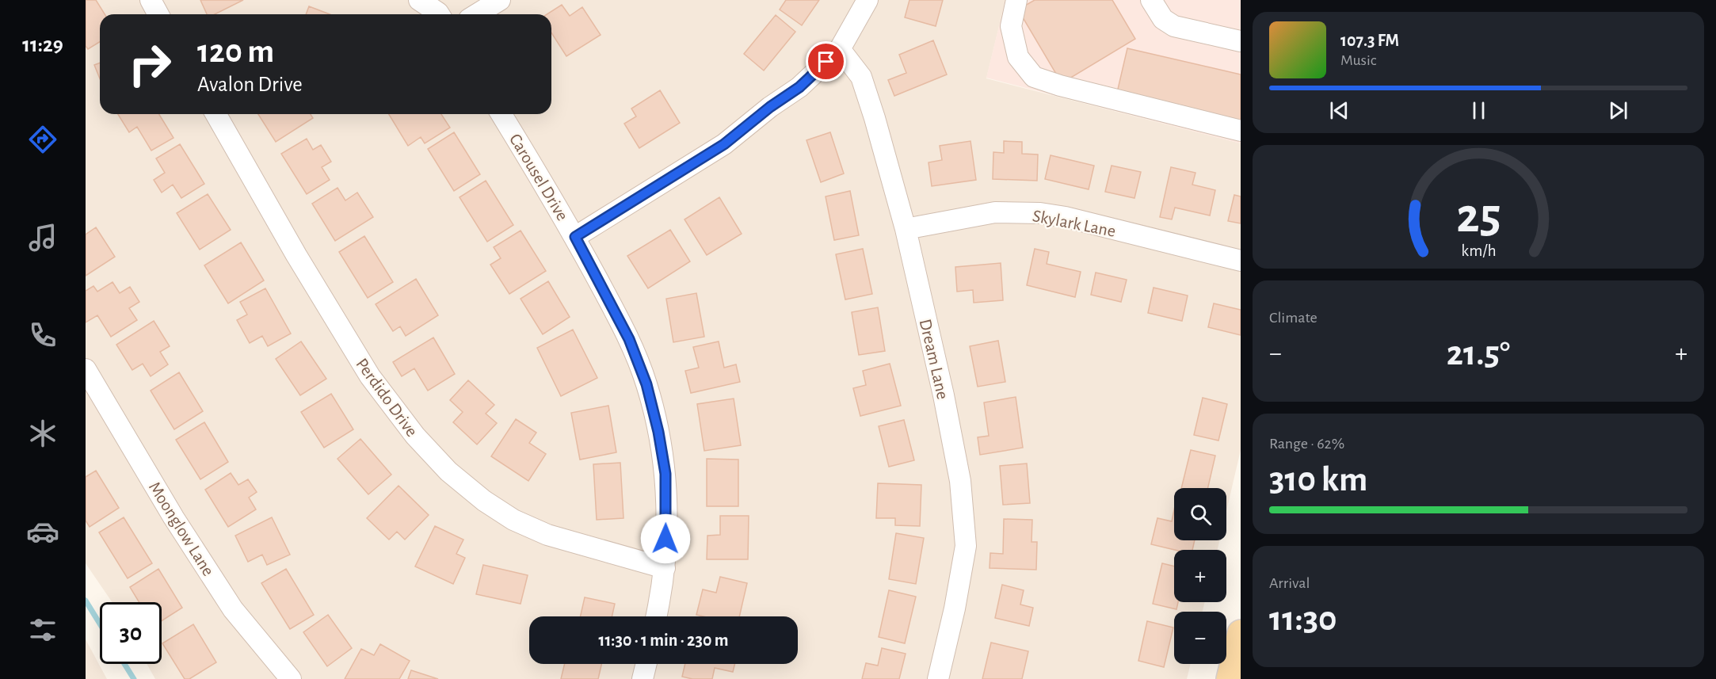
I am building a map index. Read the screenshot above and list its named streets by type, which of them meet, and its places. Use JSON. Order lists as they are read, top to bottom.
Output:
{
  "streets": {
    "street": [
      "Carousel Drive",
      "Skylark Lane",
      "Dream Lane",
      "Perdido Drive",
      "Moonglow Lane"
    ]
  },
  "crossings": [
    ["Carousel Drive", "Perdido Drive"],
    ["Skylark Lane", "Dream Lane"]
  ],
  "page": {
    "tabs": "11:29",
    "turn": ["120 m", "Avalon Drive"],
    "song": ["107.3 FM", "Music"],
    "tile": [
      "Climate",
      ["Range · 62%", "310 km"],
      ["Arrival", "11:30"]
    ],
    "heat": ["−", "21.5°", "+"],
    "map_buttons": ["+", "−"],
    "limit": "30",
    "trip": "11:30 · 1 min · 230 m",
    "gauge": ["25", "km/h"]
  }
}
